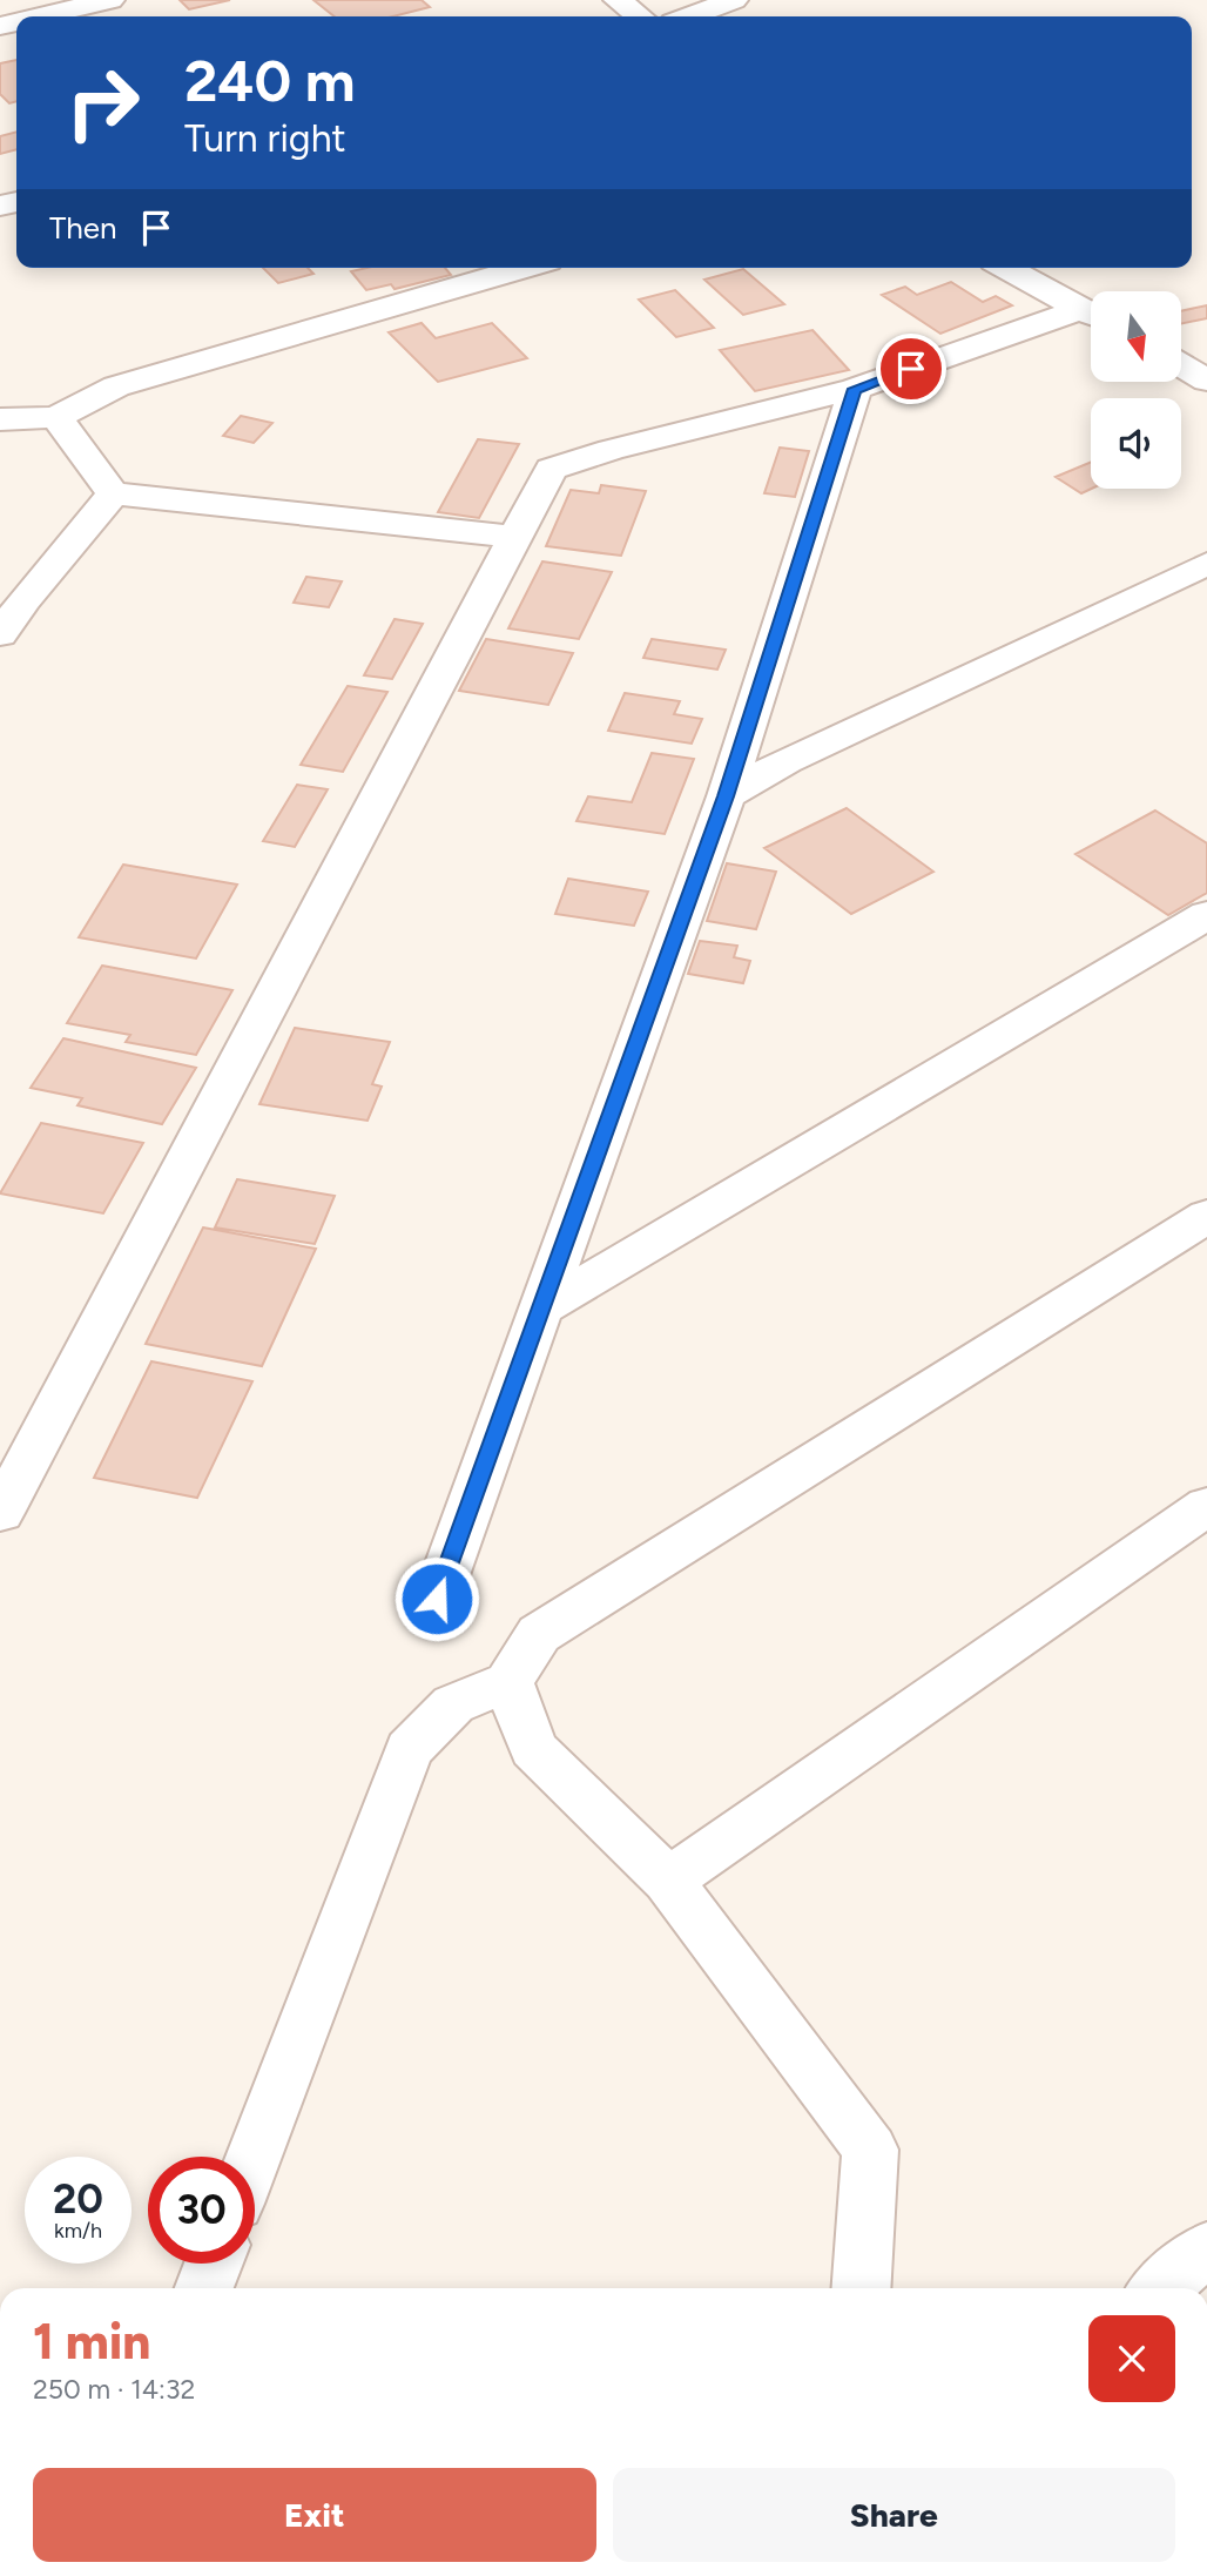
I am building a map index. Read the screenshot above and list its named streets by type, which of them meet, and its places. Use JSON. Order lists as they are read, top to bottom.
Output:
{
  "north": "bottom",
  "page": {
    "turn": ["240 m", "Turn right"],
    "then": "Then",
    "speed": "20 km/h",
    "limit": "30",
    "heading": ["1 min", "250 m · 14:32"],
    "buttons": ["Exit", "Share"]
  }
}
